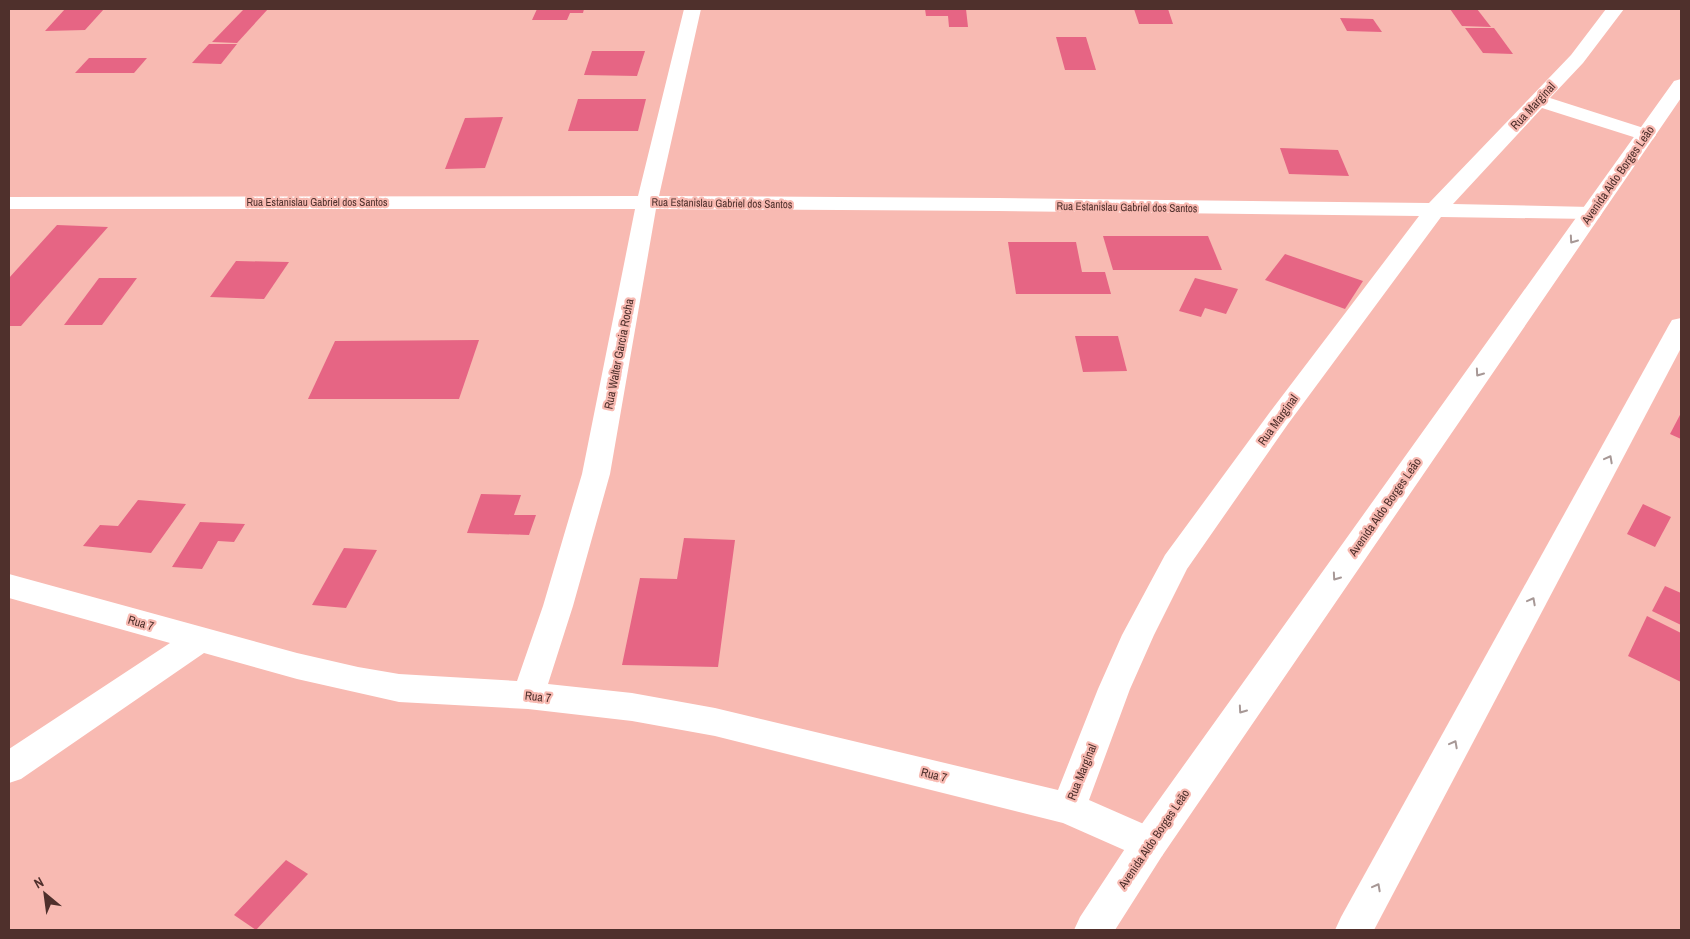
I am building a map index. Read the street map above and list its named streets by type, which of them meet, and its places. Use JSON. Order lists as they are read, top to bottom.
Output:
{
  "streets": {
    "street": [
      "Rua Marginal",
      "Avenida Aldo Borges Leão",
      "Rua Estanislau Gabriel dos Santos",
      "Rua Walter Garcia Rocha",
      "Rua 7"
    ]
  },
  "crossings": [
    ["Rua Marginal", "Avenida Aldo Borges Leão"],
    ["Rua Marginal", "Rua Estanislau Gabriel dos Santos"],
    ["Rua Marginal", "Rua 7"],
    ["Avenida Aldo Borges Leão", "Rua Estanislau Gabriel dos Santos"],
    ["Rua Estanislau Gabriel dos Santos", "Rua Walter Garcia Rocha"],
    ["Rua Walter Garcia Rocha", "Rua 7"]
  ],
  "north": "top left"
}
